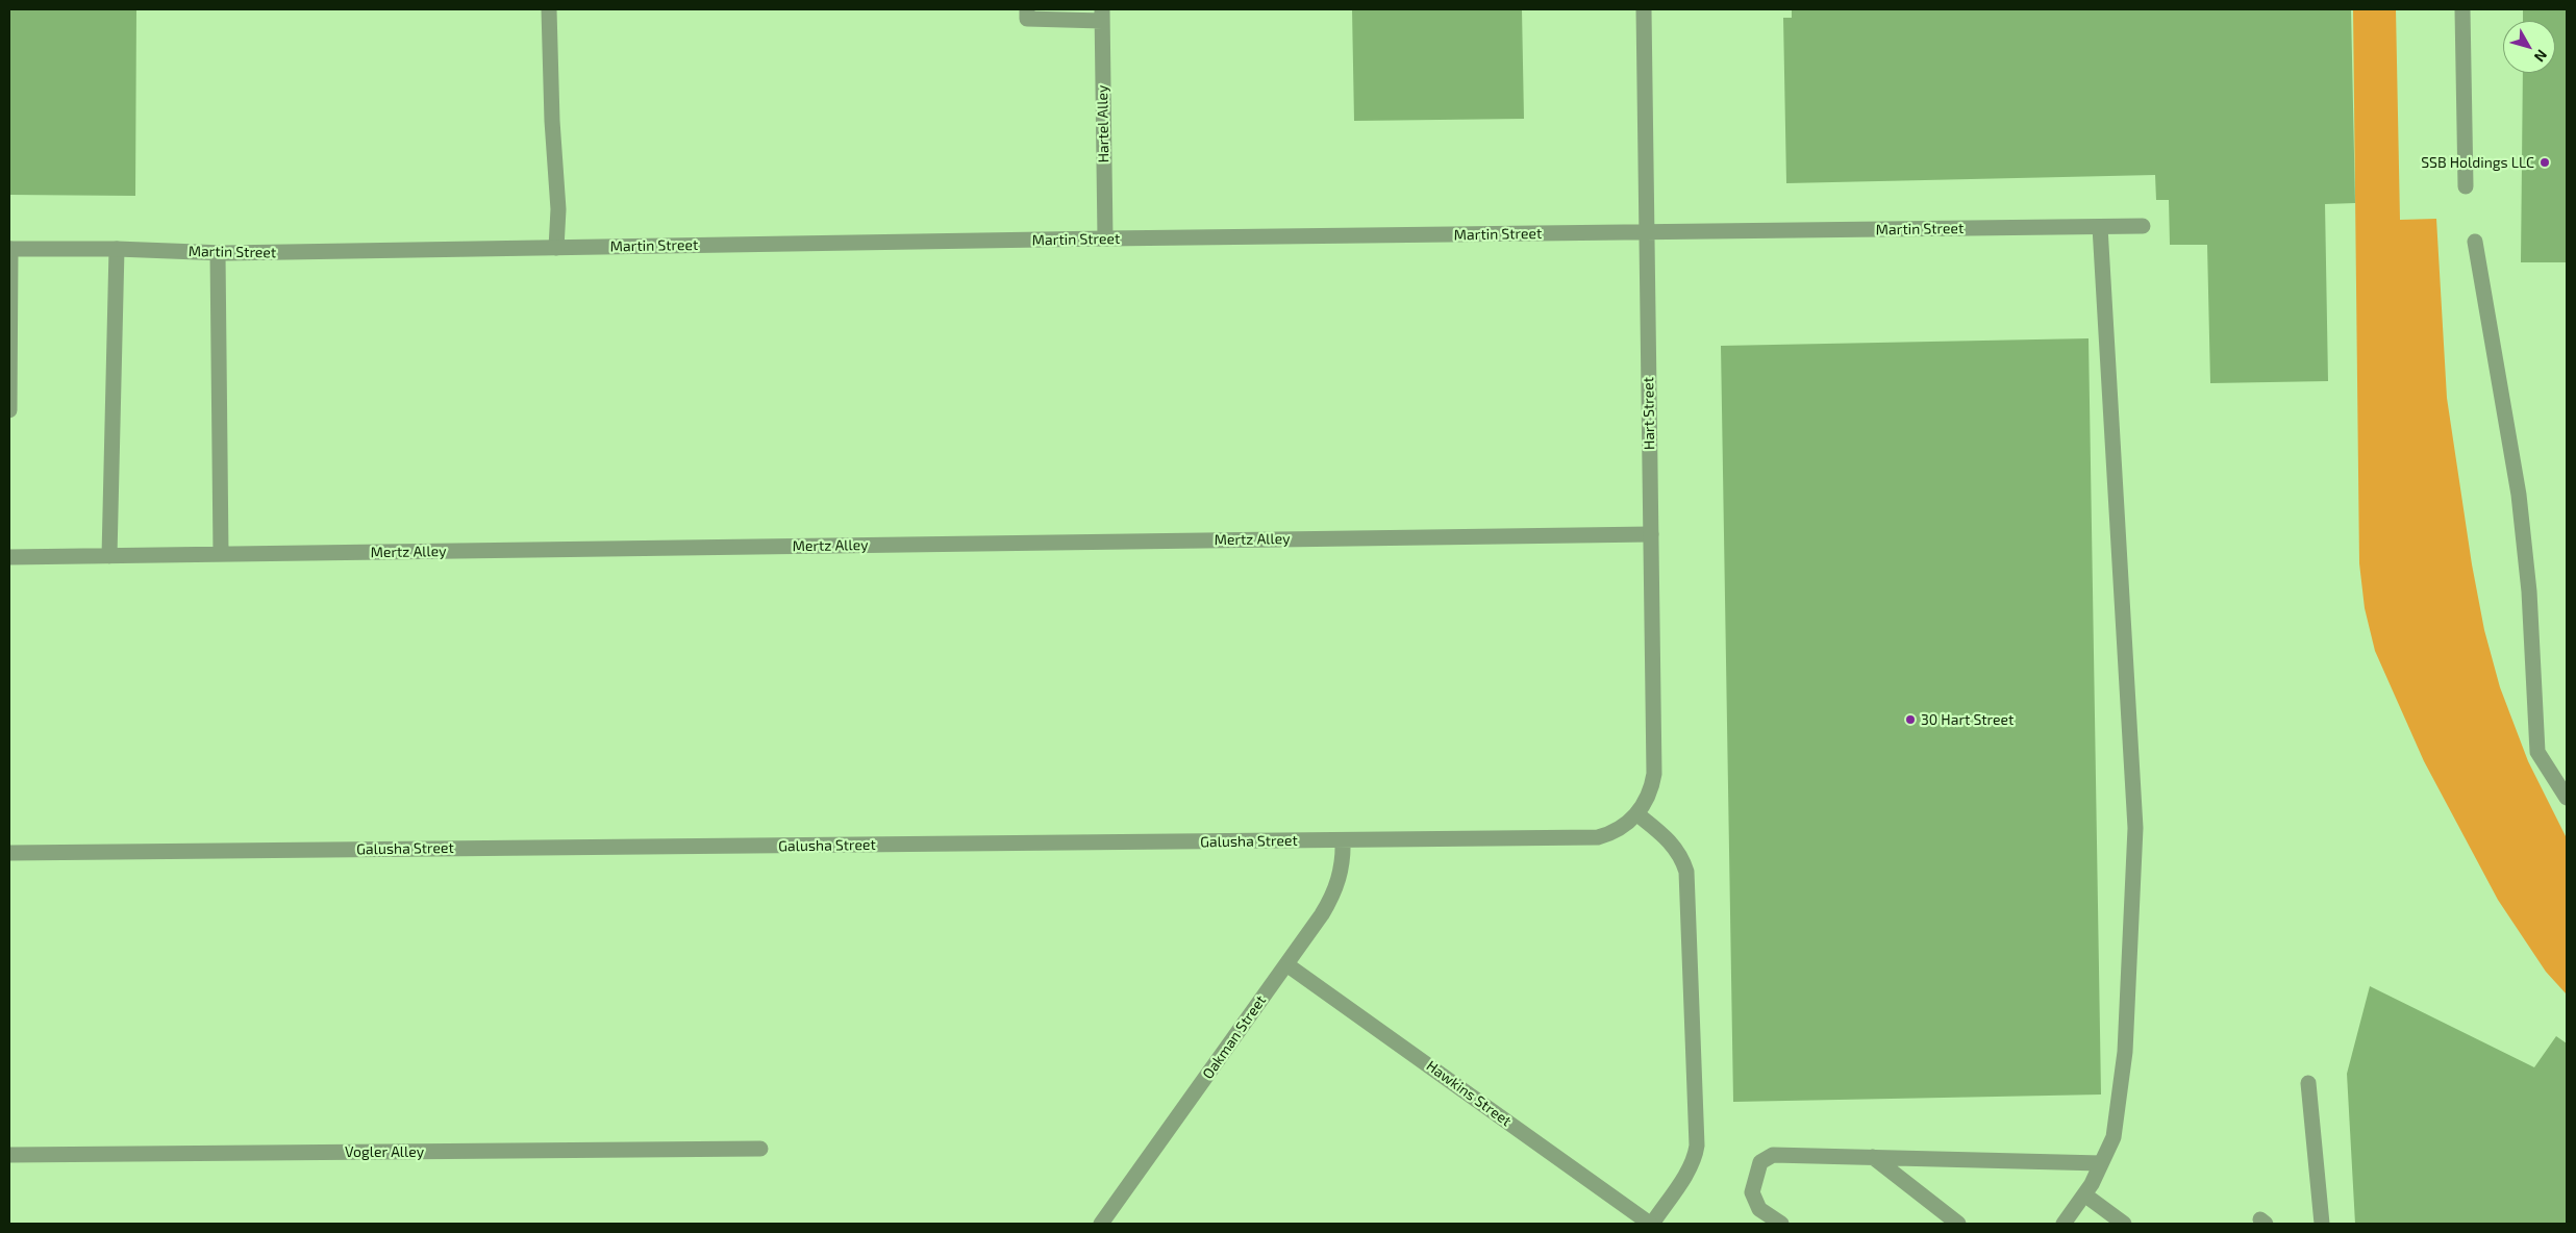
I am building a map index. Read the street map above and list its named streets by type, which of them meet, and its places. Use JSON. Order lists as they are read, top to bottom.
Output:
{
  "streets": {
    "street": [
      "Hartel Alley",
      "Martin Street",
      "Hart Street",
      "Mertz Alley",
      "Galusha Street",
      "Oakman Street",
      "Hawkins Street",
      "Vogler Alley"
    ]
  },
  "crossings": [
    ["Hartel Alley", "Martin Street"],
    ["Martin Street", "Hart Street"],
    ["Hart Street", "Mertz Alley"],
    ["Hart Street", "Galusha Street"],
    ["Galusha Street", "Oakman Street"],
    ["Oakman Street", "Hawkins Street"]
  ],
  "places": ["SSB Holdings LLC", "30 Hart Street"],
  "north": "bottom right"
}
